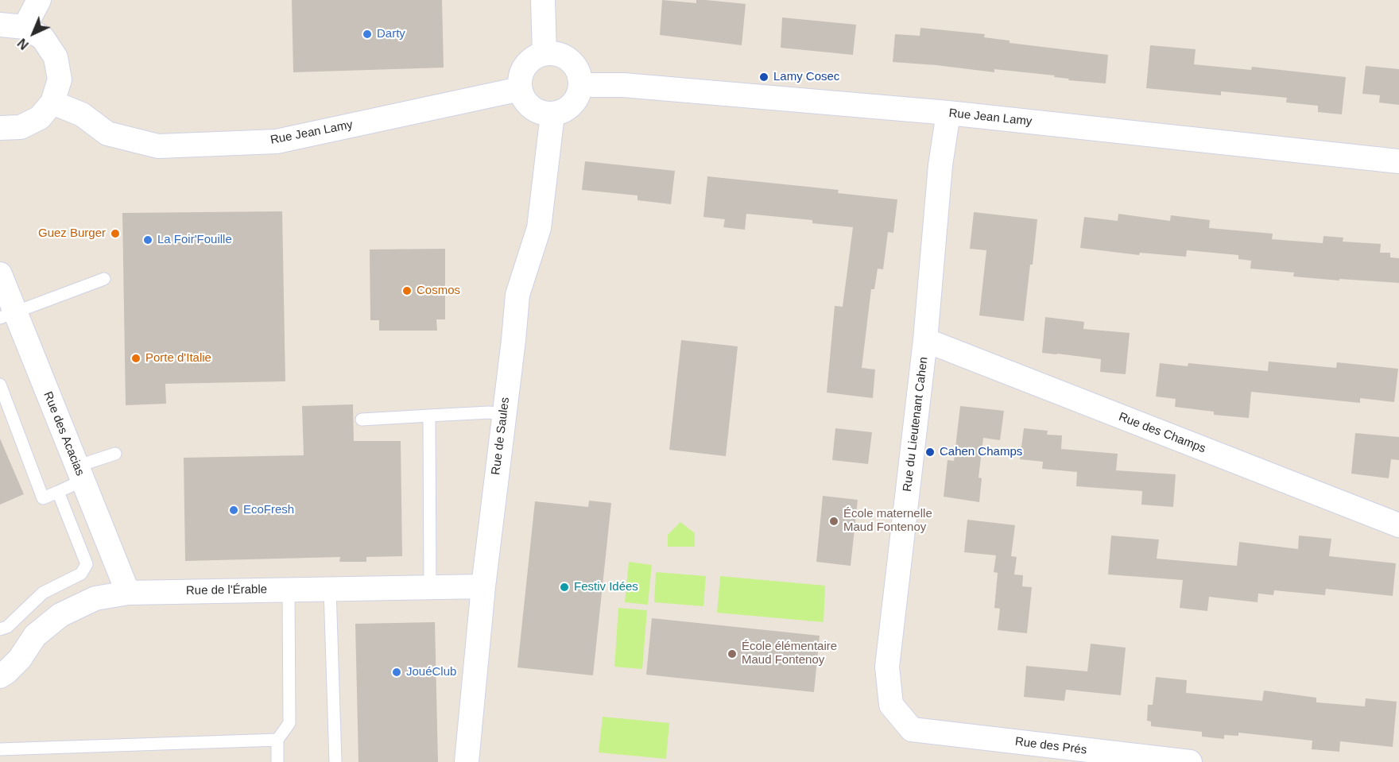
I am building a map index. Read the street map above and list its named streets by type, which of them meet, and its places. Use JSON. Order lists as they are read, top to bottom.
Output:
{
  "streets": {
    "street": [
      "Rue Jean Lamy",
      "Rue du Lieutenant Cahen",
      "Rue des Champs",
      "Rue des Acacias",
      "Rue de Saules",
      "Rue de l'Érable",
      "Rue des Prés"
    ]
  },
  "crossings": [
    ["Rue Jean Lamy", "Rue du Lieutenant Cahen"],
    ["Rue Jean Lamy", "Rue de Saules"],
    ["Rue du Lieutenant Cahen", "Rue des Champs"],
    ["Rue du Lieutenant Cahen", "Rue des Prés"],
    ["Rue des Acacias", "Rue de l'Érable"],
    ["Rue de Saules", "Rue de l'Érable"]
  ],
  "places": [
    "Darty",
    "Lamy Cosec",
    "Guez Burger",
    "La Foir'Fouille",
    "Cosmos",
    "Porte d'Italie",
    "Cahen Champs",
    "EcoFresh",
    "École maternelle Maud Fontenoy",
    "Festiv Idées",
    "École élémentaire Maud Fontenoy",
    "JouéClub"
  ],
  "north": "bottom left"
}
